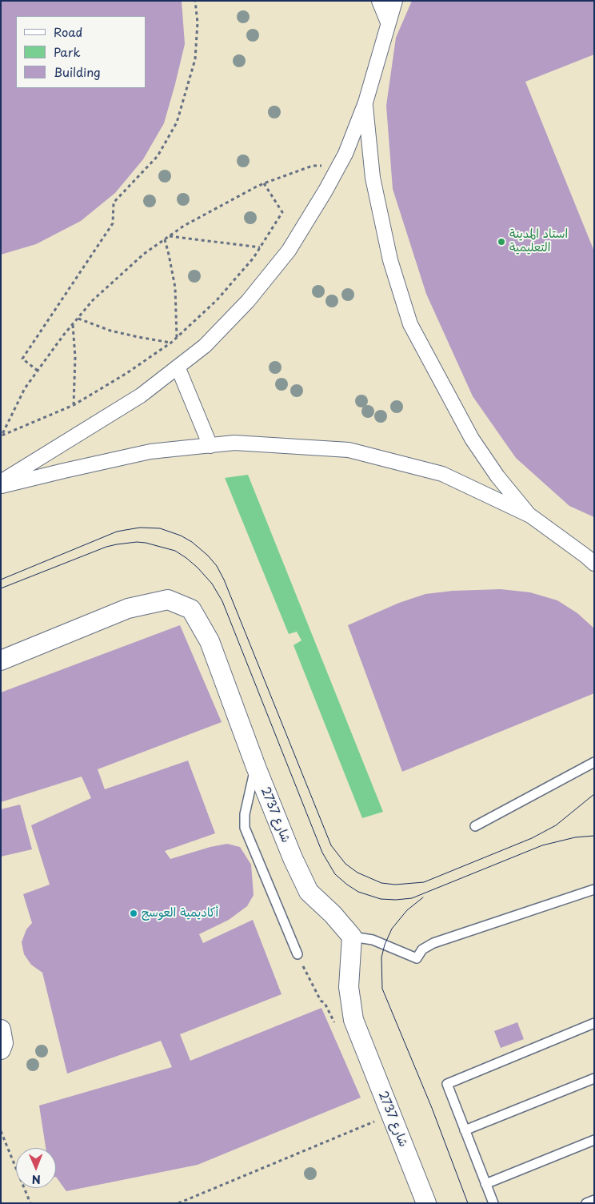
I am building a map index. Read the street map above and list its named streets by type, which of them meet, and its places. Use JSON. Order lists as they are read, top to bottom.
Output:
{
  "streets": {
    "street": ["شارع 2737"]
  },
  "places": ["استاد المدينة التعليمية", "أكاديمية العوسج"],
  "legend": ["Road", "Park", "Building"],
  "north": "bottom"
}
